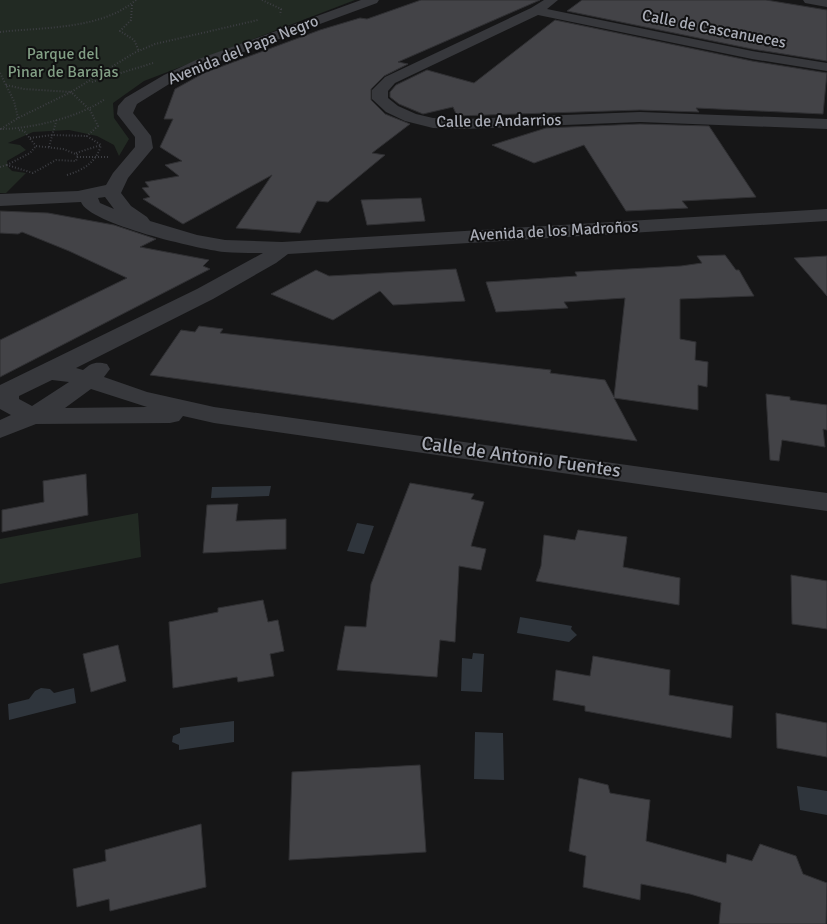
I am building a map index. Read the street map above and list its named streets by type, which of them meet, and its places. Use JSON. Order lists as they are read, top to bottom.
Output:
{
  "streets": {
    "street": [
      "Calle de Cascanueces",
      "Avenida del Papa Negro",
      "Calle de Andarrios",
      "Avenida de los Madroños",
      "Calle de Antonio Fuentes"
    ]
  },
  "crossings": [
    ["Calle de Cascanueces", "Calle de Andarrios"]
  ],
  "parks": ["Parque del Pinar de Barajas"]
}
